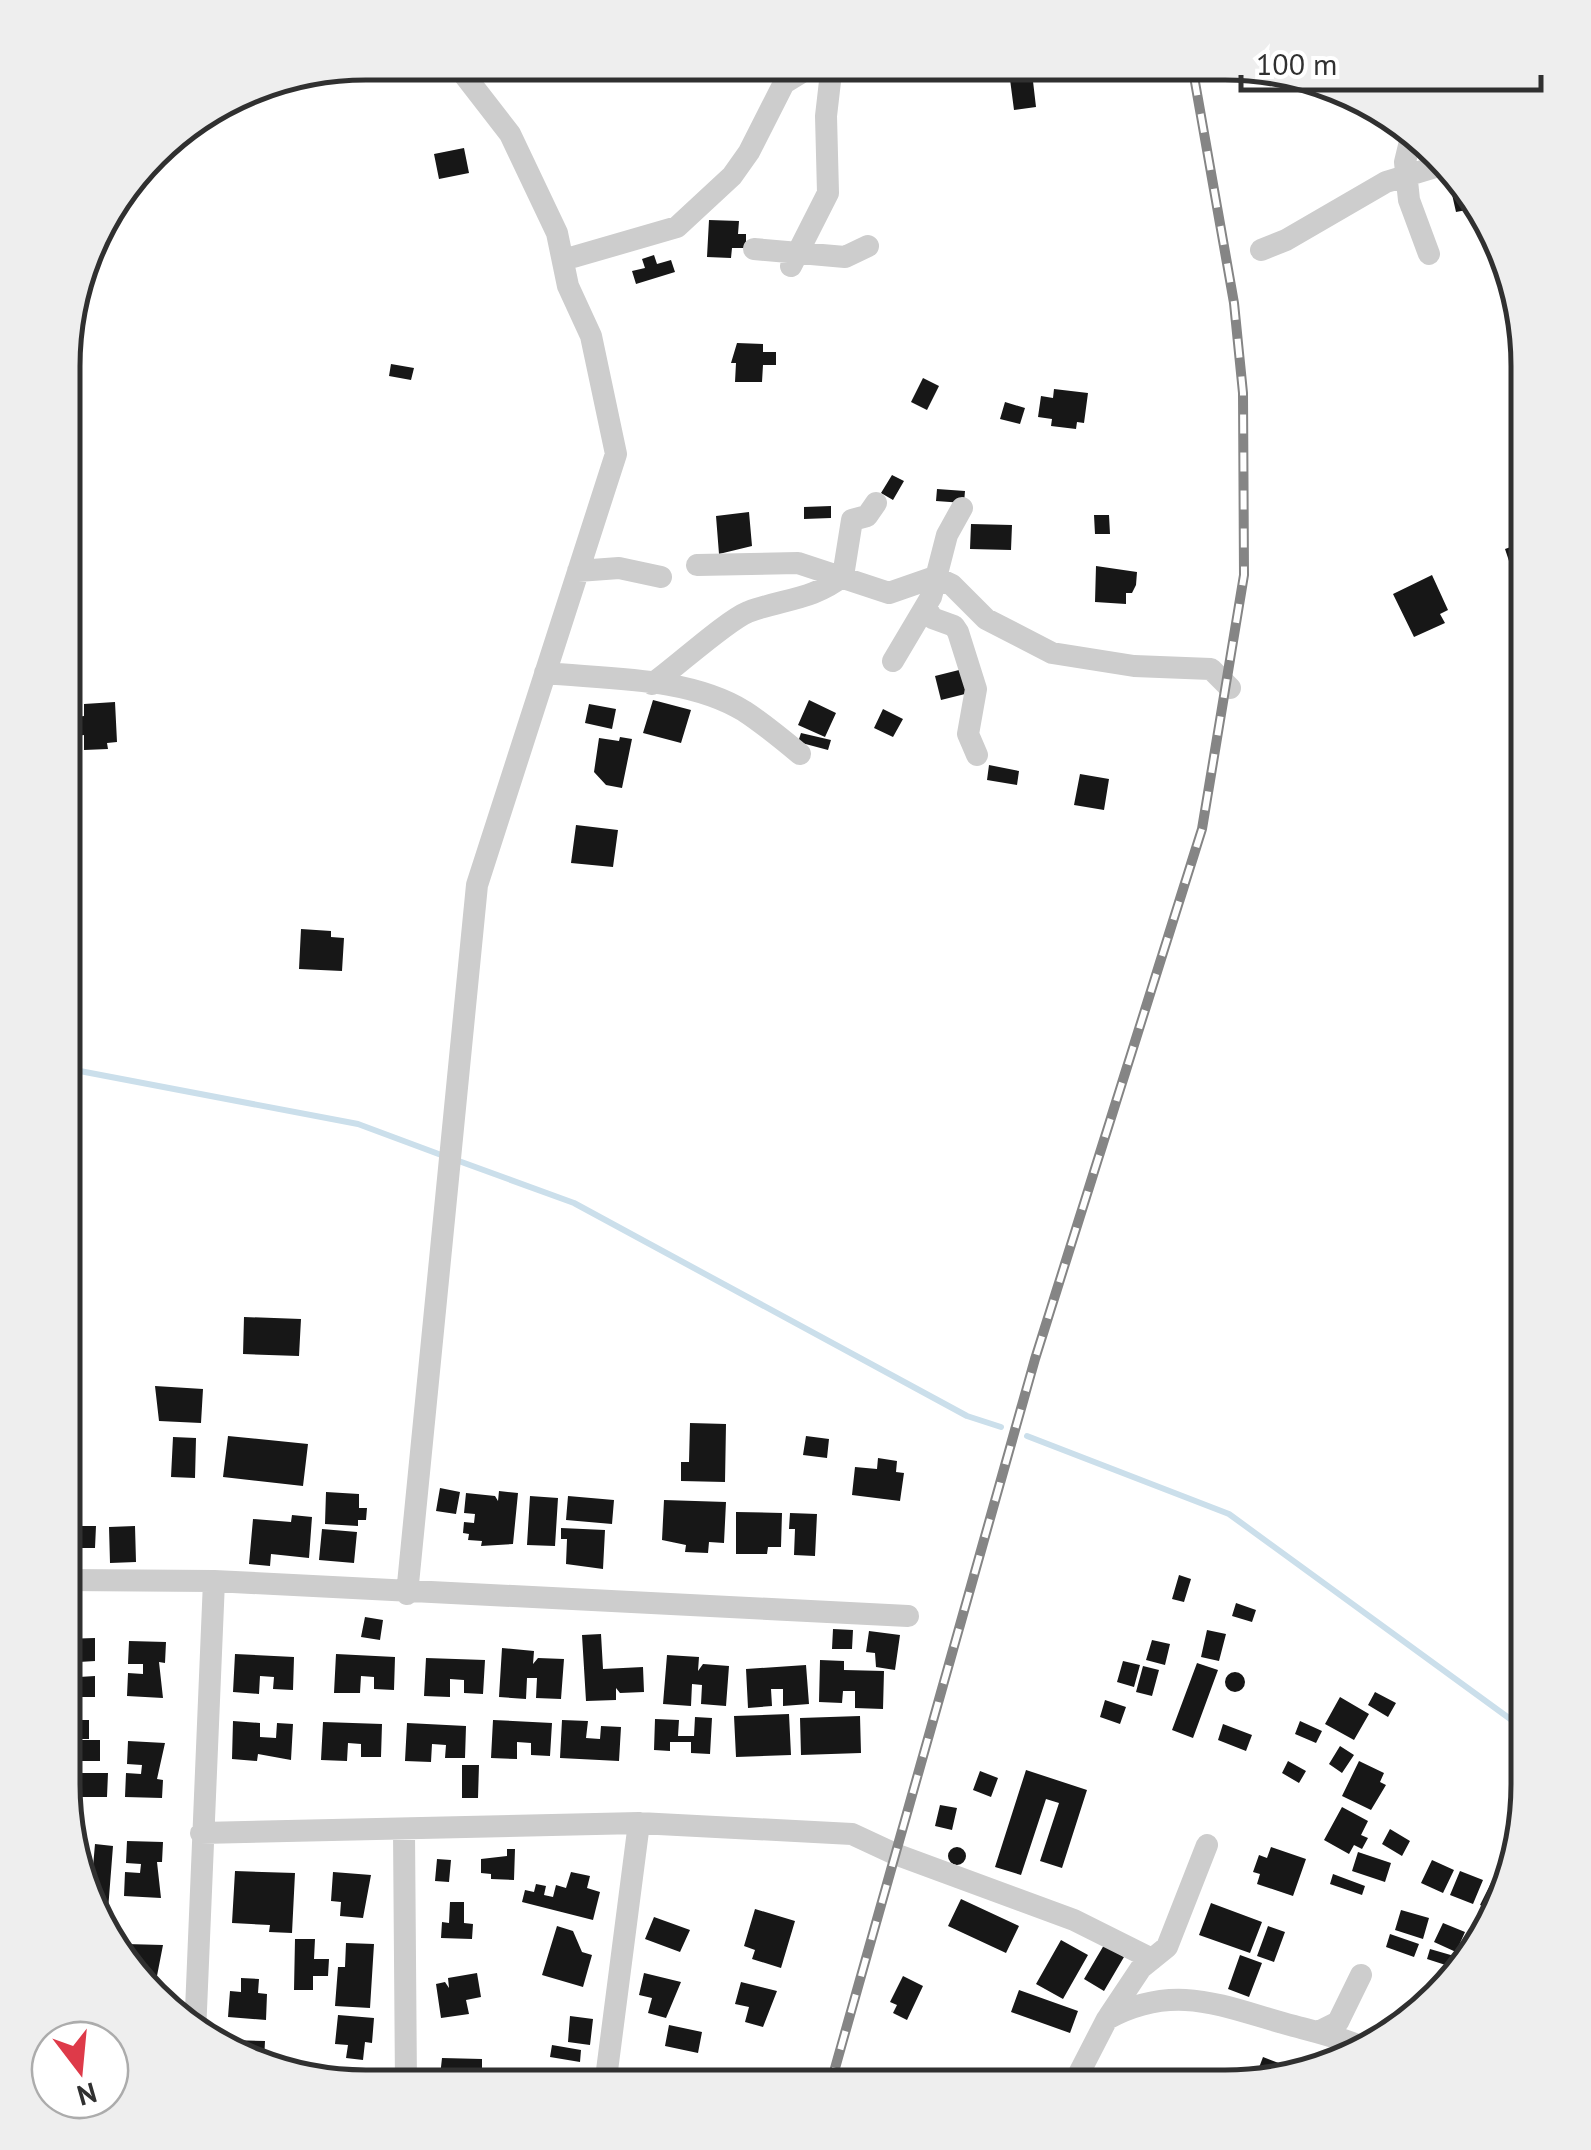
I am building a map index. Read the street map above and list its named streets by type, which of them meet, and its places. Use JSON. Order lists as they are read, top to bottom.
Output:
{
  "scale_bar": "100 m",
  "north": "bottom"
}
